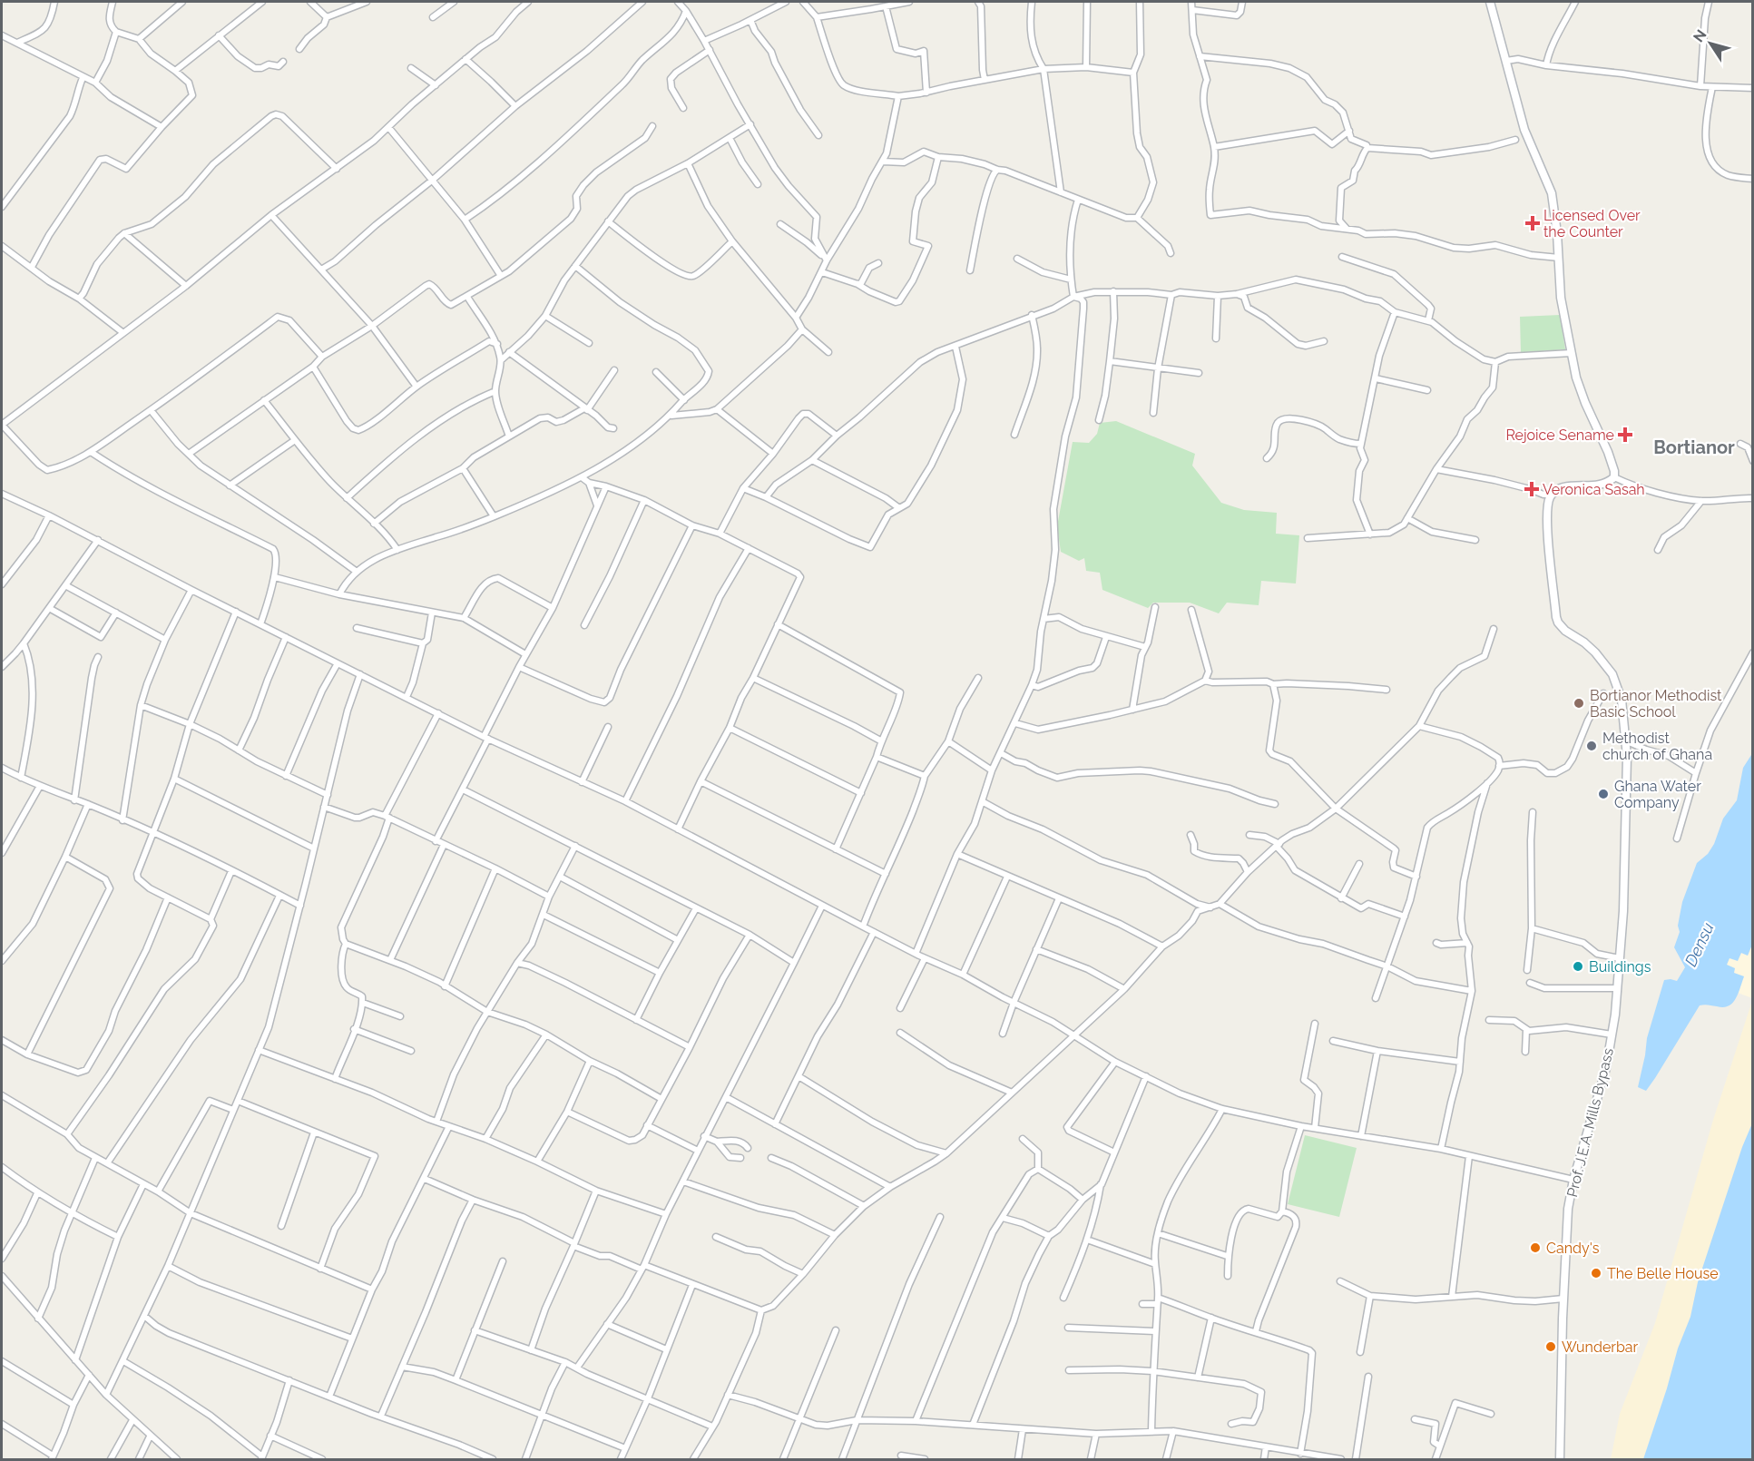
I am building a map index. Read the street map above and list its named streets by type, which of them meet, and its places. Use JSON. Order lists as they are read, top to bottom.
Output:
{
  "streets": {
    "street": ["Prof. J.E.A. Mills Bypass"]
  },
  "districts": ["Bortianor"],
  "water": ["Densu"],
  "places": {
    "health": ["Licensed Over the Counter", "Rejoice Sename", "Veronica Sasah"],
    "other": [
      "Bortianor Methodist Basic School",
      "Methodist church of Ghana",
      "Ghana Water Company",
      "Buildings",
      "Candy's",
      "The Belle House",
      "Wunderbar"
    ]
  },
  "north": "top left"
}
